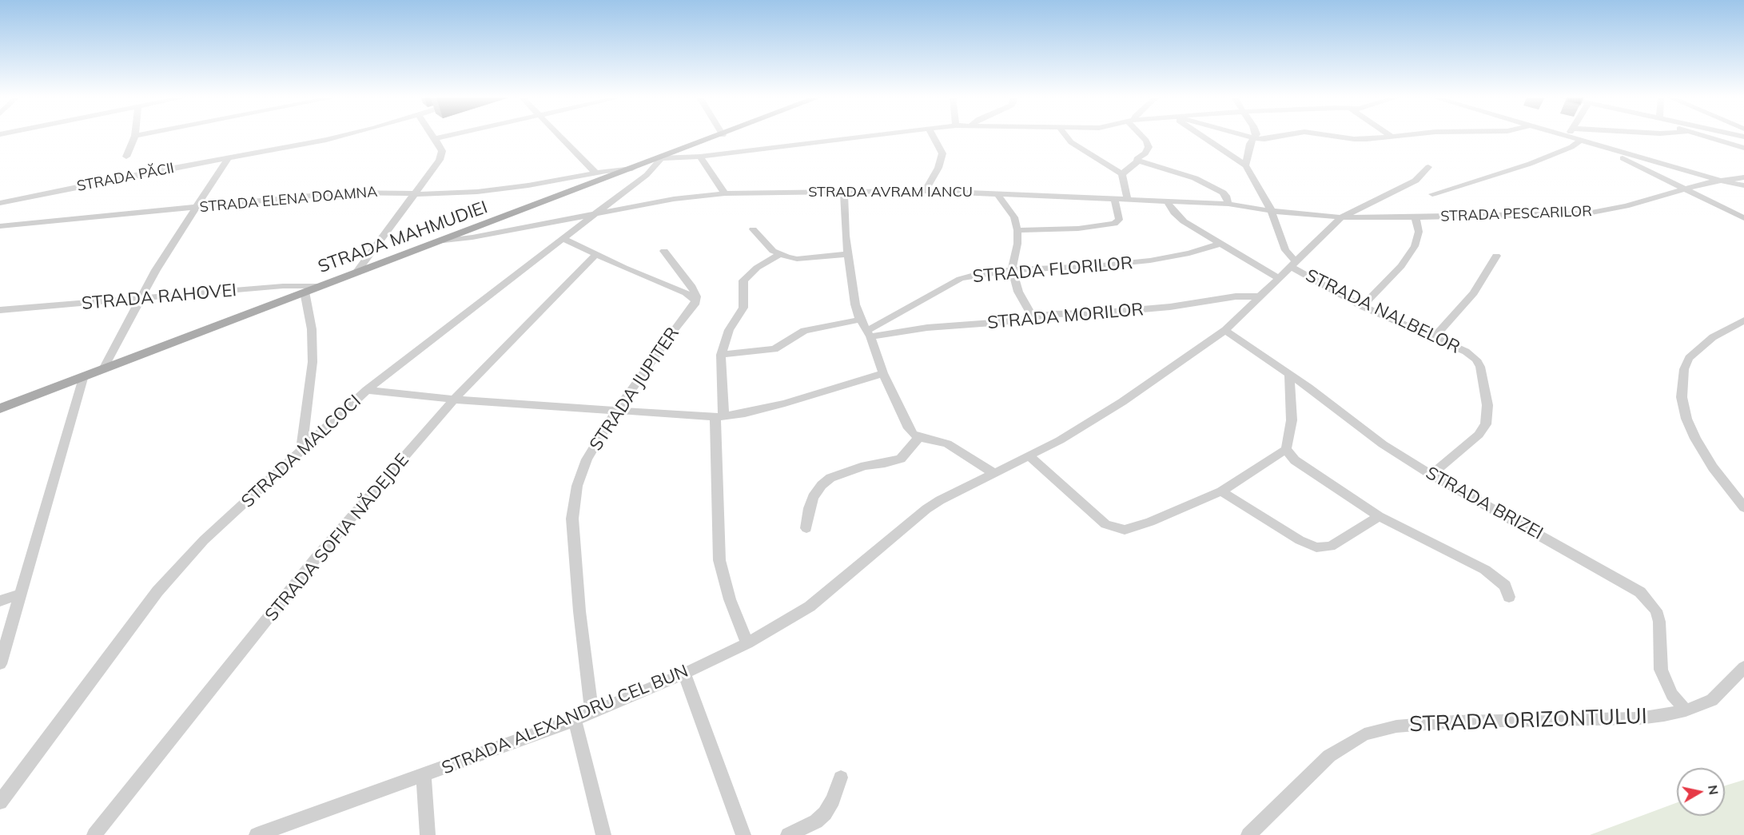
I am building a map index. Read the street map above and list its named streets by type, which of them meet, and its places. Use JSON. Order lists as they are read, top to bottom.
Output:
{
  "streets": {
    "main road": ["STRADA MAHMUDIEI"],
    "street": [
      "STRADA PĂCII",
      "STRADA AVRAM IANCU",
      "STRADA ELENA DOAMNA",
      "STRADA PESCARILOR",
      "STRADA FLORILOR",
      "STRADA RAHOVEI",
      "STRADA NALBELOR",
      "STRADA MORILOR",
      "STRADA JUPITER",
      "STRADA MALCOCI",
      "STRADA BRIZEI",
      "STRADA SOFIA NĂDEJDE",
      "STRADA ALEXANDRU CEL BUN",
      "STRADA ORIZONTULUI"
    ]
  },
  "crossings": [
    ["STRADA AVRAM IANCU", "STRADA PESCARILOR"],
    ["STRADA AVRAM IANCU", "STRADA MAHMUDIEI"],
    ["STRADA AVRAM IANCU", "STRADA MALCOCI"],
    ["STRADA AVRAM IANCU", "STRADA ALEXANDRU CEL BUN"],
    ["STRADA ELENA DOAMNA", "STRADA MAHMUDIEI"],
    ["STRADA PESCARILOR", "STRADA ALEXANDRU CEL BUN"],
    ["STRADA MAHMUDIEI", "STRADA RAHOVEI"],
    ["STRADA MAHMUDIEI", "STRADA MALCOCI"],
    ["STRADA FLORILOR", "STRADA MORILOR"],
    ["STRADA NALBELOR", "STRADA BRIZEI"],
    ["STRADA NALBELOR", "STRADA ALEXANDRU CEL BUN"],
    ["STRADA MORILOR", "STRADA ALEXANDRU CEL BUN"],
    ["STRADA JUPITER", "STRADA ALEXANDRU CEL BUN"],
    ["STRADA BRIZEI", "STRADA ALEXANDRU CEL BUN"],
    ["STRADA BRIZEI", "STRADA ORIZONTULUI"]
  ],
  "north": "right"
}
